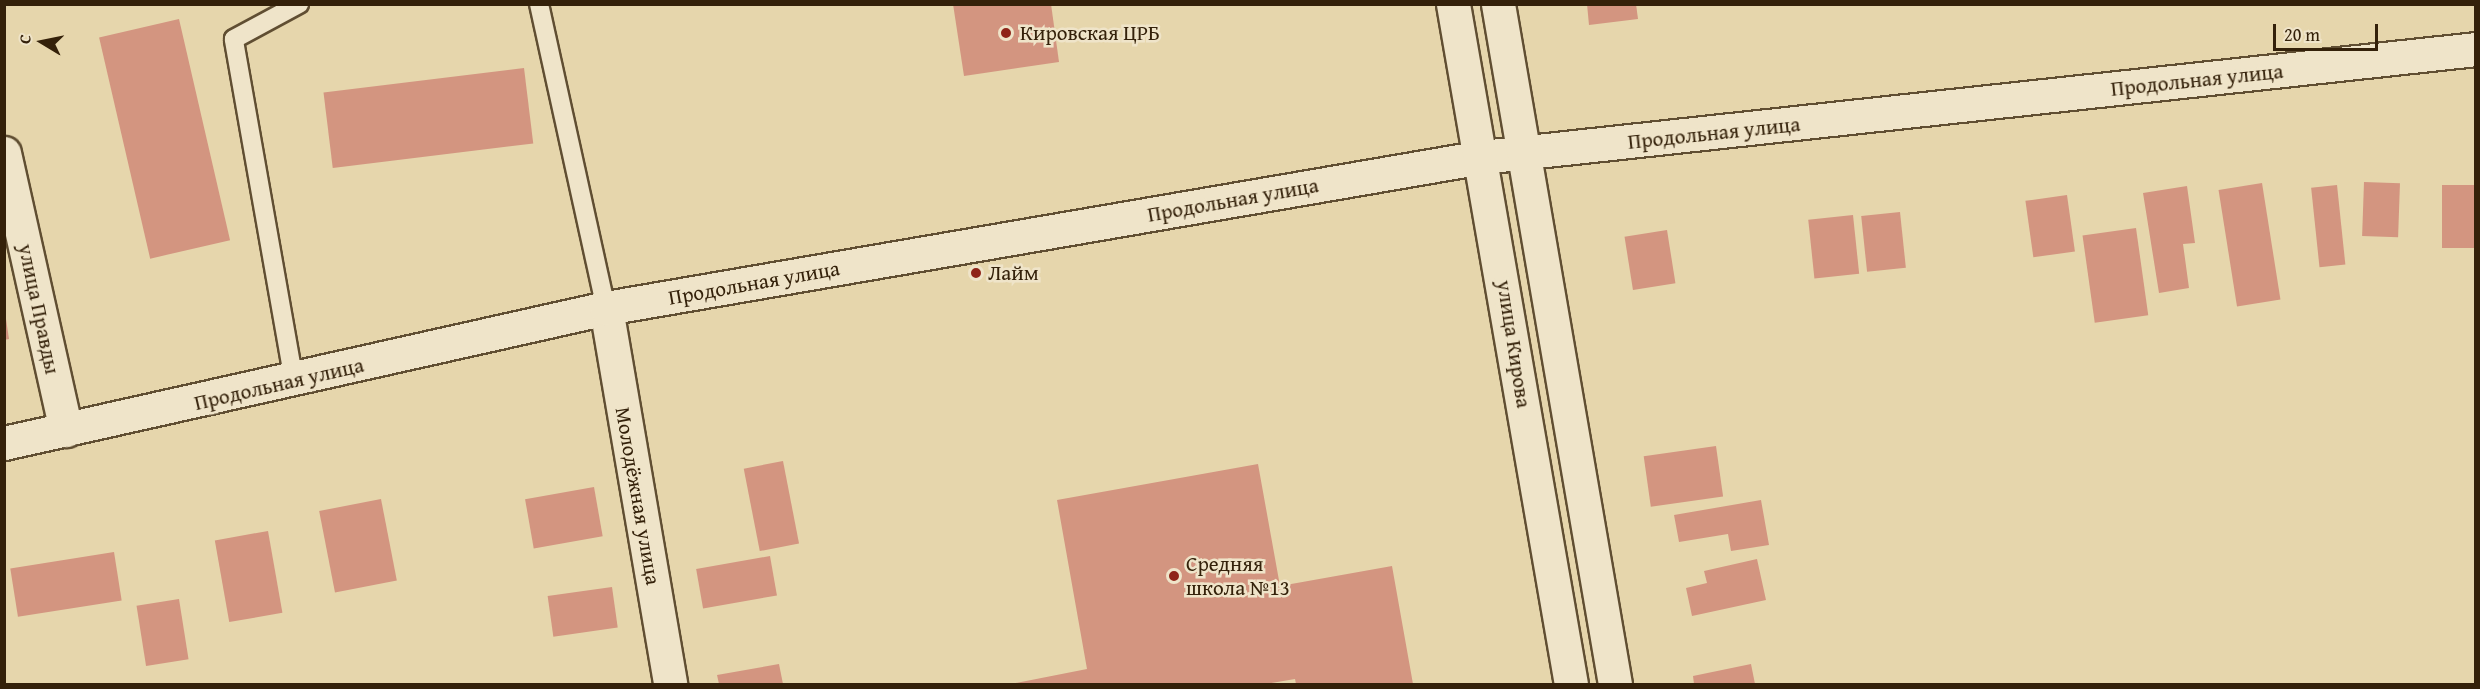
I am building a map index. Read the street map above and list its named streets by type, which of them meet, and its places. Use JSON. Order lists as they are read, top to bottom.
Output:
{
  "streets": {
    "street": [
      "Продольная улица",
      "улица Правды",
      "улица Кирова",
      "Молодёжная улица"
    ]
  },
  "crossings": [
    ["Продольная улица", "улица Правды"],
    ["Продольная улица", "улица Кирова"],
    ["Продольная улица", "Молодёжная улица"]
  ],
  "places": ["Кировская ЦРБ", "Лайм", "Средняя школа №13"],
  "scale_bar": "20 m",
  "north": "left"
}
